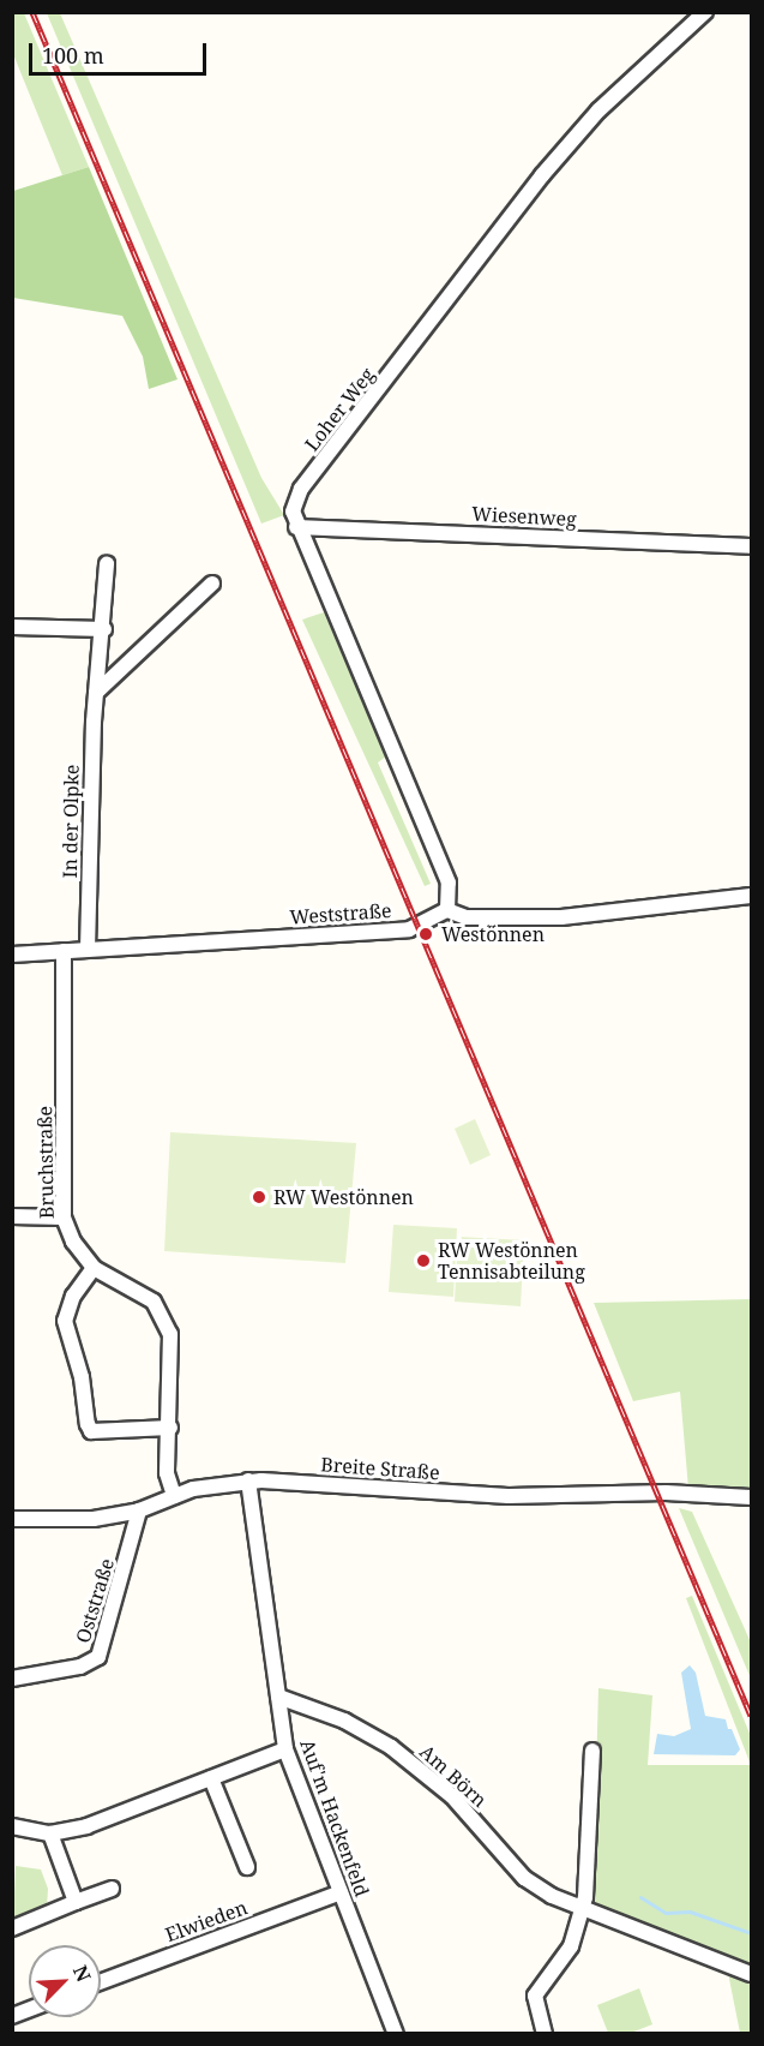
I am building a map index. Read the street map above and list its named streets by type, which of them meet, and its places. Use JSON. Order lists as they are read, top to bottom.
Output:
{
  "streets": {
    "street": [
      "Loher Weg",
      "Wiesenweg",
      "In der Olpke",
      "Weststraße",
      "Bruchstraße",
      "Breite Straße",
      "Oststraße",
      "Am Börn",
      "Auf'm Hackenfeld",
      "Elwieden"
    ]
  },
  "crossings": [
    ["Loher Weg", "Wiesenweg"],
    ["Loher Weg", "Weststraße"],
    ["In der Olpke", "Weststraße"],
    ["Weststraße", "Bruchstraße"],
    ["Bruchstraße", "Breite Straße"],
    ["Breite Straße", "Oststraße"],
    ["Breite Straße", "Auf'm Hackenfeld"],
    ["Am Börn", "Auf'm Hackenfeld"],
    ["Auf'm Hackenfeld", "Elwieden"]
  ],
  "places": ["Westönnen", "RW Westönnen", "RW Westönnen Tennisabteilung"],
  "scale_bar": "100 m",
  "north": "top right"
}
